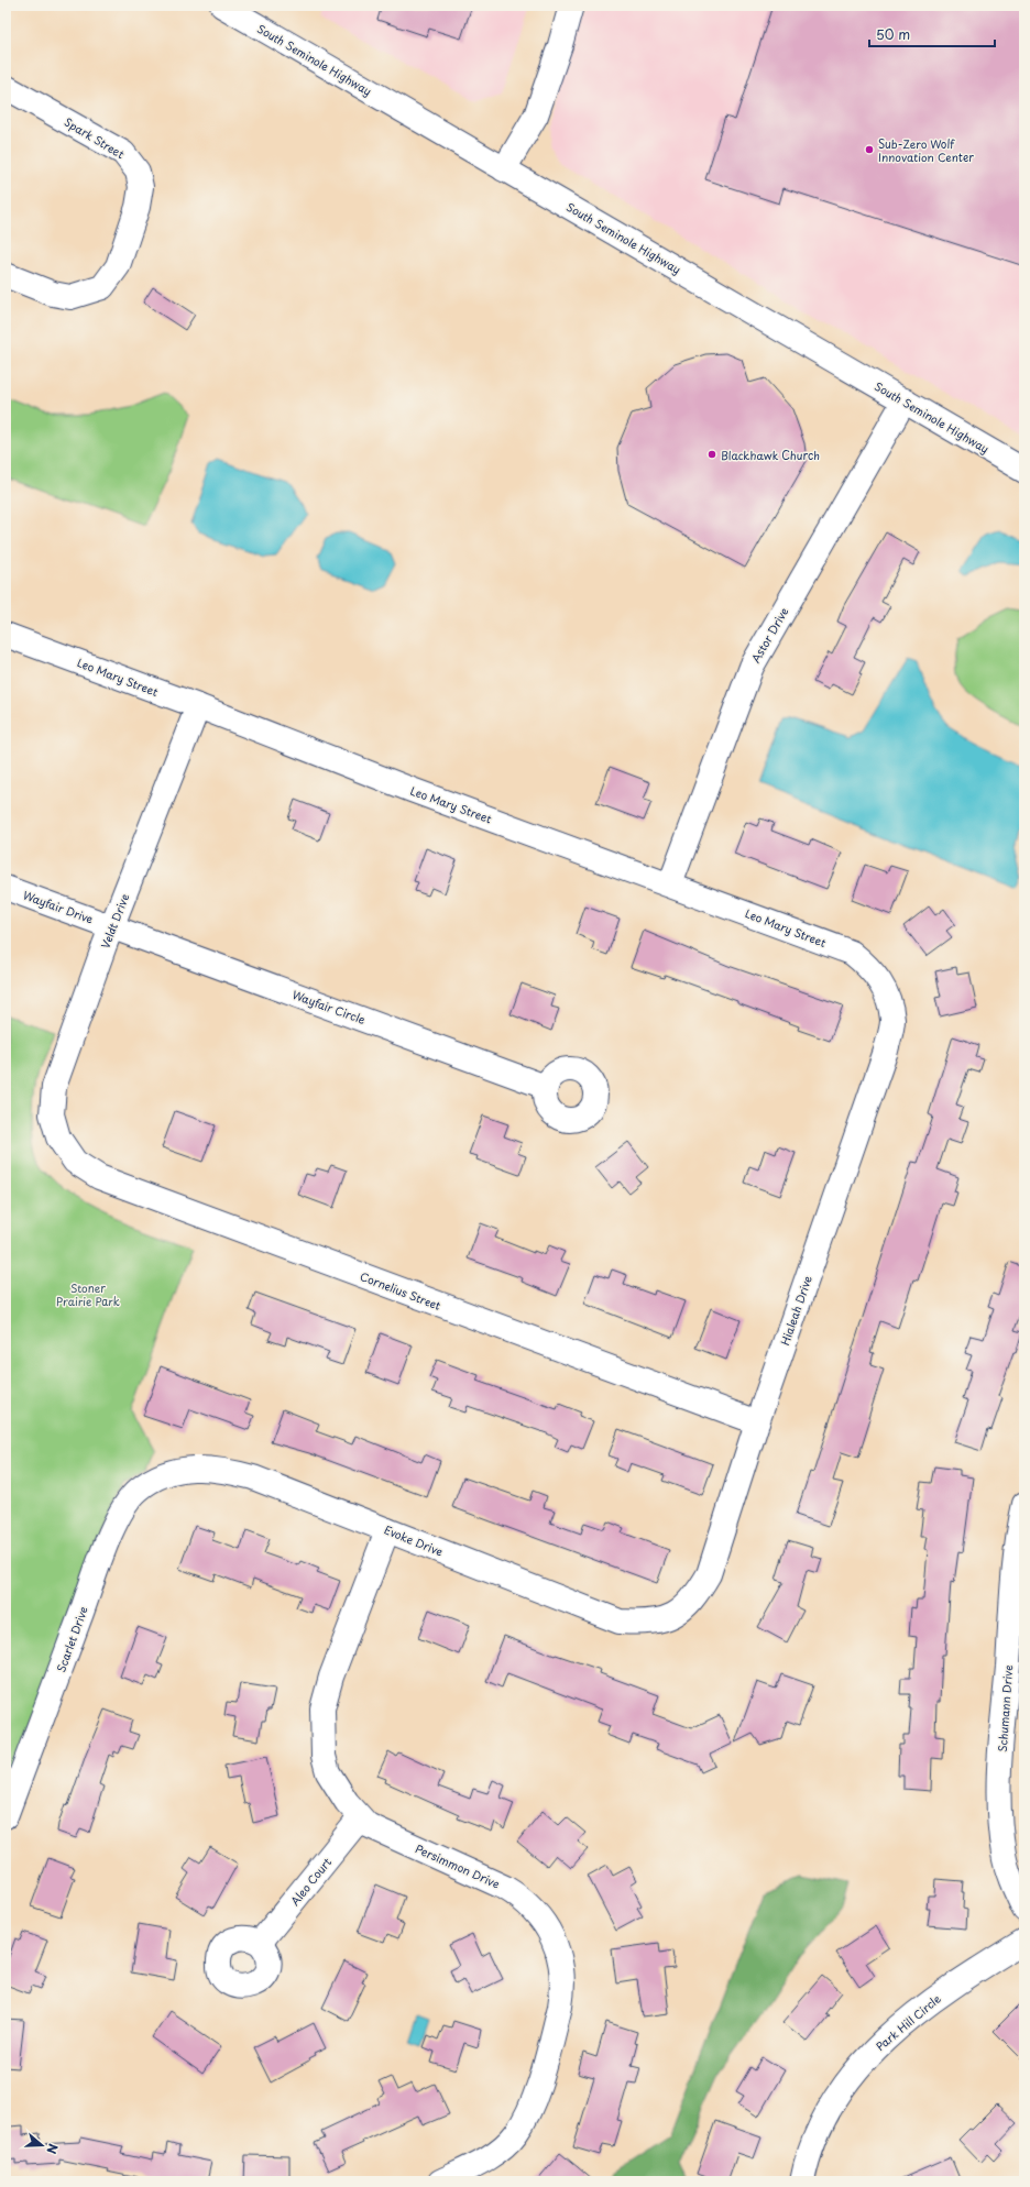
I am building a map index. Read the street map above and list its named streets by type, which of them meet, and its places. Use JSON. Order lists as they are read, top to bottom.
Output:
{
  "streets": {
    "street": [
      "South Seminole Highway",
      "Spark Street",
      "Astor Drive",
      "Leo Mary Street",
      "Wayfair Drive",
      "Veldt Drive",
      "Wayfair Circle",
      "Cornelius Street",
      "Hialeah Drive",
      "Evoke Drive",
      "Scarlet Drive",
      "Schumann Drive",
      "Persimmon Drive",
      "Aleo Court",
      "Park Hill Circle"
    ]
  },
  "crossings": [
    ["South Seminole Highway", "Astor Drive"],
    ["Astor Drive", "Leo Mary Street"],
    ["Leo Mary Street", "Veldt Drive"],
    ["Leo Mary Street", "Hialeah Drive"],
    ["Wayfair Drive", "Veldt Drive"],
    ["Wayfair Drive", "Wayfair Circle"],
    ["Veldt Drive", "Wayfair Circle"],
    ["Veldt Drive", "Cornelius Street"],
    ["Cornelius Street", "Hialeah Drive"],
    ["Hialeah Drive", "Evoke Drive"],
    ["Evoke Drive", "Scarlet Drive"],
    ["Evoke Drive", "Persimmon Drive"],
    ["Persimmon Drive", "Aleo Court"]
  ],
  "parks": ["Stoner Prairie Park"],
  "places": ["Sub-Zero Wolf Innovation Center", "Blackhawk Church"],
  "scale_bar": "50 m",
  "north": "right"
}
